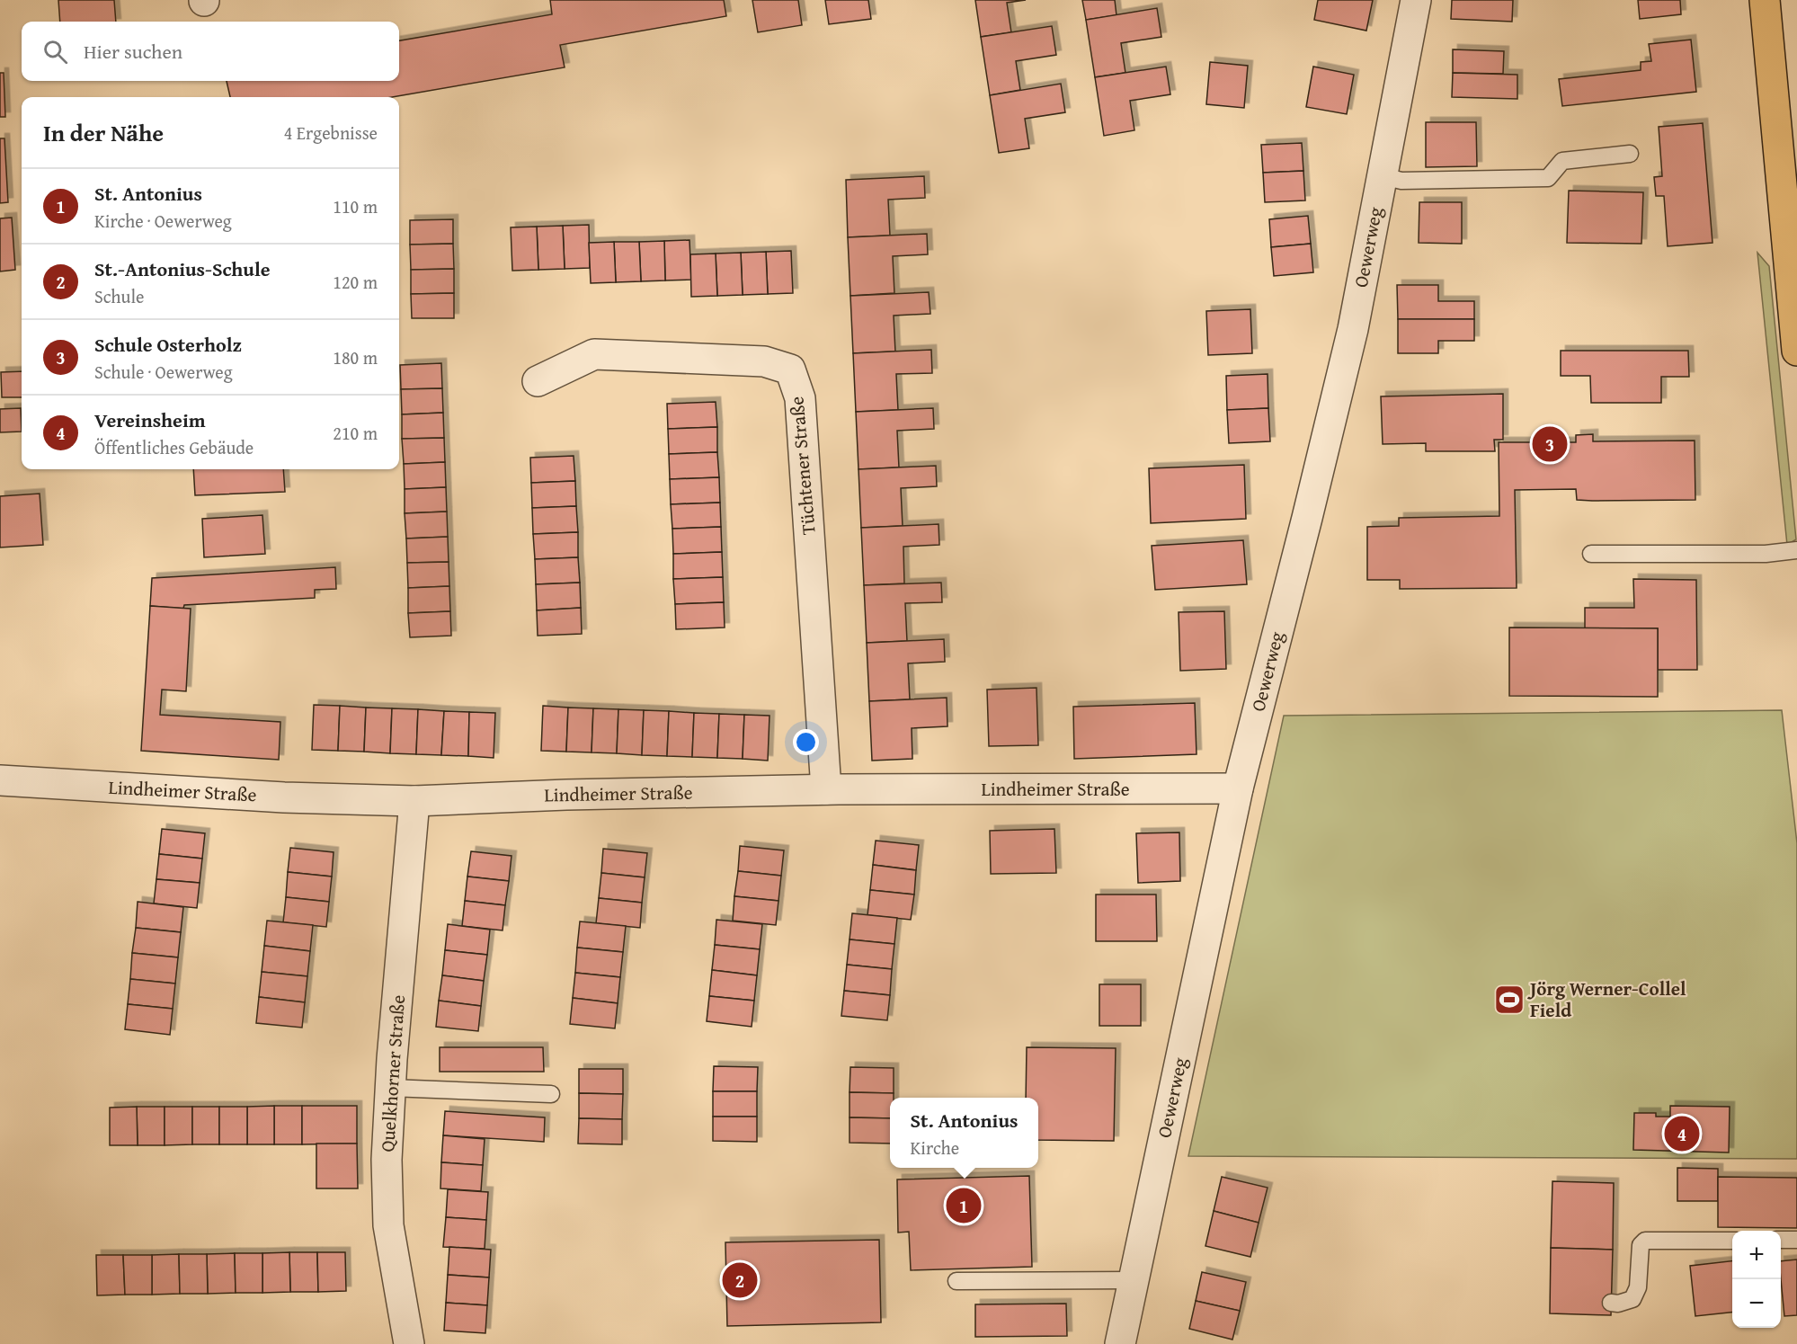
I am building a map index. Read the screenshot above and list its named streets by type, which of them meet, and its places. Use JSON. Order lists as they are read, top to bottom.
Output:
{
  "streets": {
    "street": [
      "Oewerweg",
      "Tüchtener Straße",
      "Lindheimer Straße",
      "Quelkhorner Straße"
    ]
  },
  "crossings": [
    ["Oewerweg", "Lindheimer Straße"],
    ["Tüchtener Straße", "Lindheimer Straße"],
    ["Lindheimer Straße", "Quelkhorner Straße"]
  ],
  "places": {
    "sports": ["Jörg Werner-Collel Field"]
  },
  "page": {
    "search": "Hier suchen",
    "heading": ["In der Nähe", "4 Ergebnisse"],
    "list": [
      {
        "mark": "1",
        "name": "St. Antonius",
        "note": "Kirche · Oewerweg",
        "value": "110 m"
      },
      {
        "mark": "2",
        "name": "St.-Antonius-Schule",
        "note": "Schule",
        "value": "120 m"
      },
      {
        "mark": "3",
        "name": "Schule Osterholz",
        "note": "Schule · Oewerweg",
        "value": "180 m"
      },
      {
        "mark": "4",
        "name": "Vereinsheim",
        "note": "Öffentliches Gebäude",
        "value": "210 m"
      }
    ],
    "pins": [
      "3",
      "4",
      "1",
      "2"
    ],
    "popup": ["St. Antonius", "Kirche"],
    "map_buttons": ["+", "−"]
  }
}
